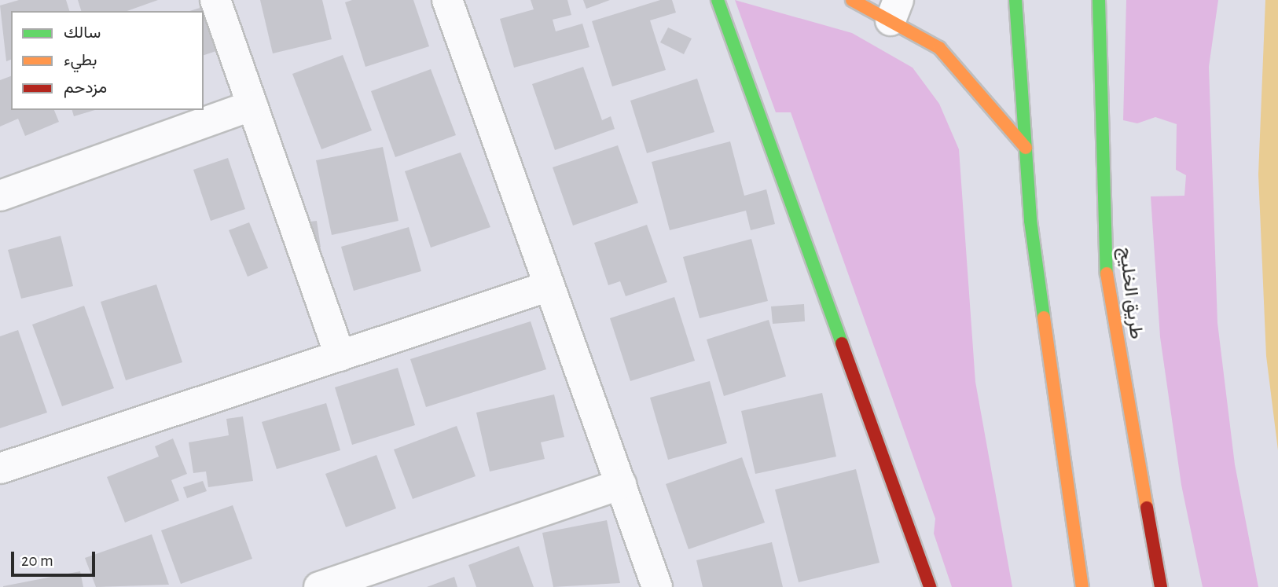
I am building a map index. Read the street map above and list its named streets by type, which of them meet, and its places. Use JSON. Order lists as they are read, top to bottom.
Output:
{
  "streets": {
    "main road": ["طريق الخليج"]
  },
  "legend": ["سالك", "بطيء", "مزدحم"],
  "scale_bar": "20 m"
}
